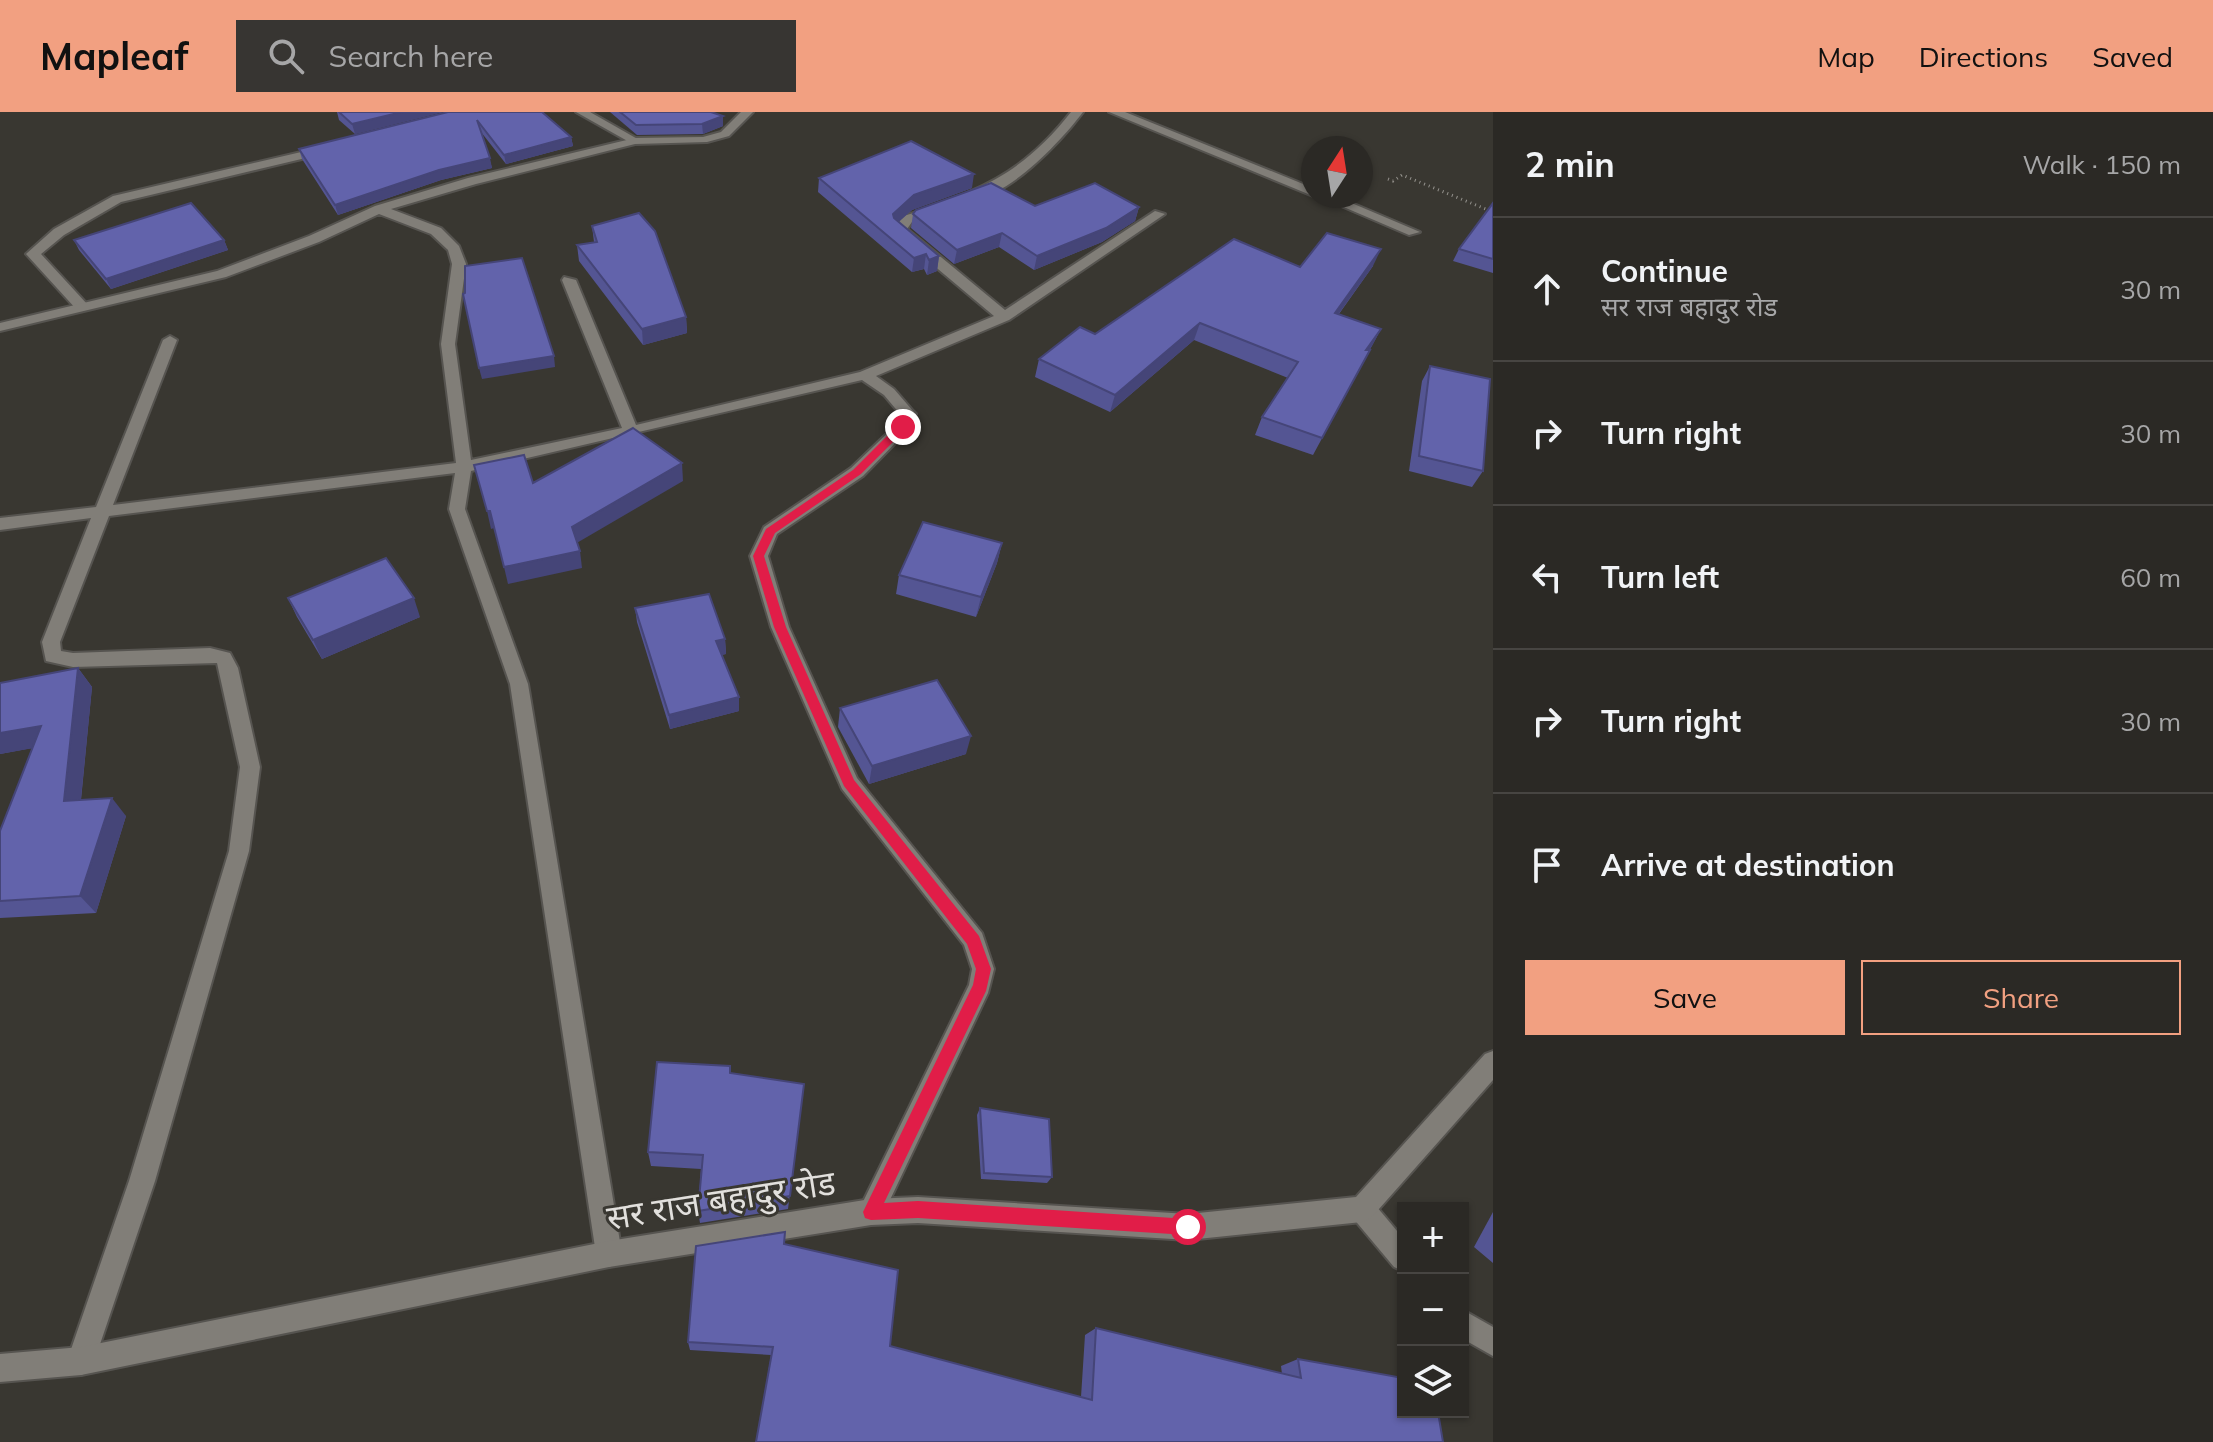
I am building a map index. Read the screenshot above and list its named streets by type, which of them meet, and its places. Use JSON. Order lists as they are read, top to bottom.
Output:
{
  "streets": {
    "street": ["सर राज बहादुर रोड"]
  },
  "north": "top",
  "page": {
    "header": "Mapleaf",
    "search": "Search here",
    "nav": ["Map", "Directions", "Saved"],
    "heading": ["2 min", "Walk · 150 m"],
    "list": [
      ["Continue", "सर राज बहादुर रोड", "30 m"],
      ["Turn right", "30 m"],
      ["Turn left", "60 m"],
      ["Turn right", "30 m"],
      "Arrive at destination"
    ],
    "buttons": ["Save", "Share"],
    "map_buttons": ["+", "−"]
  }
}
